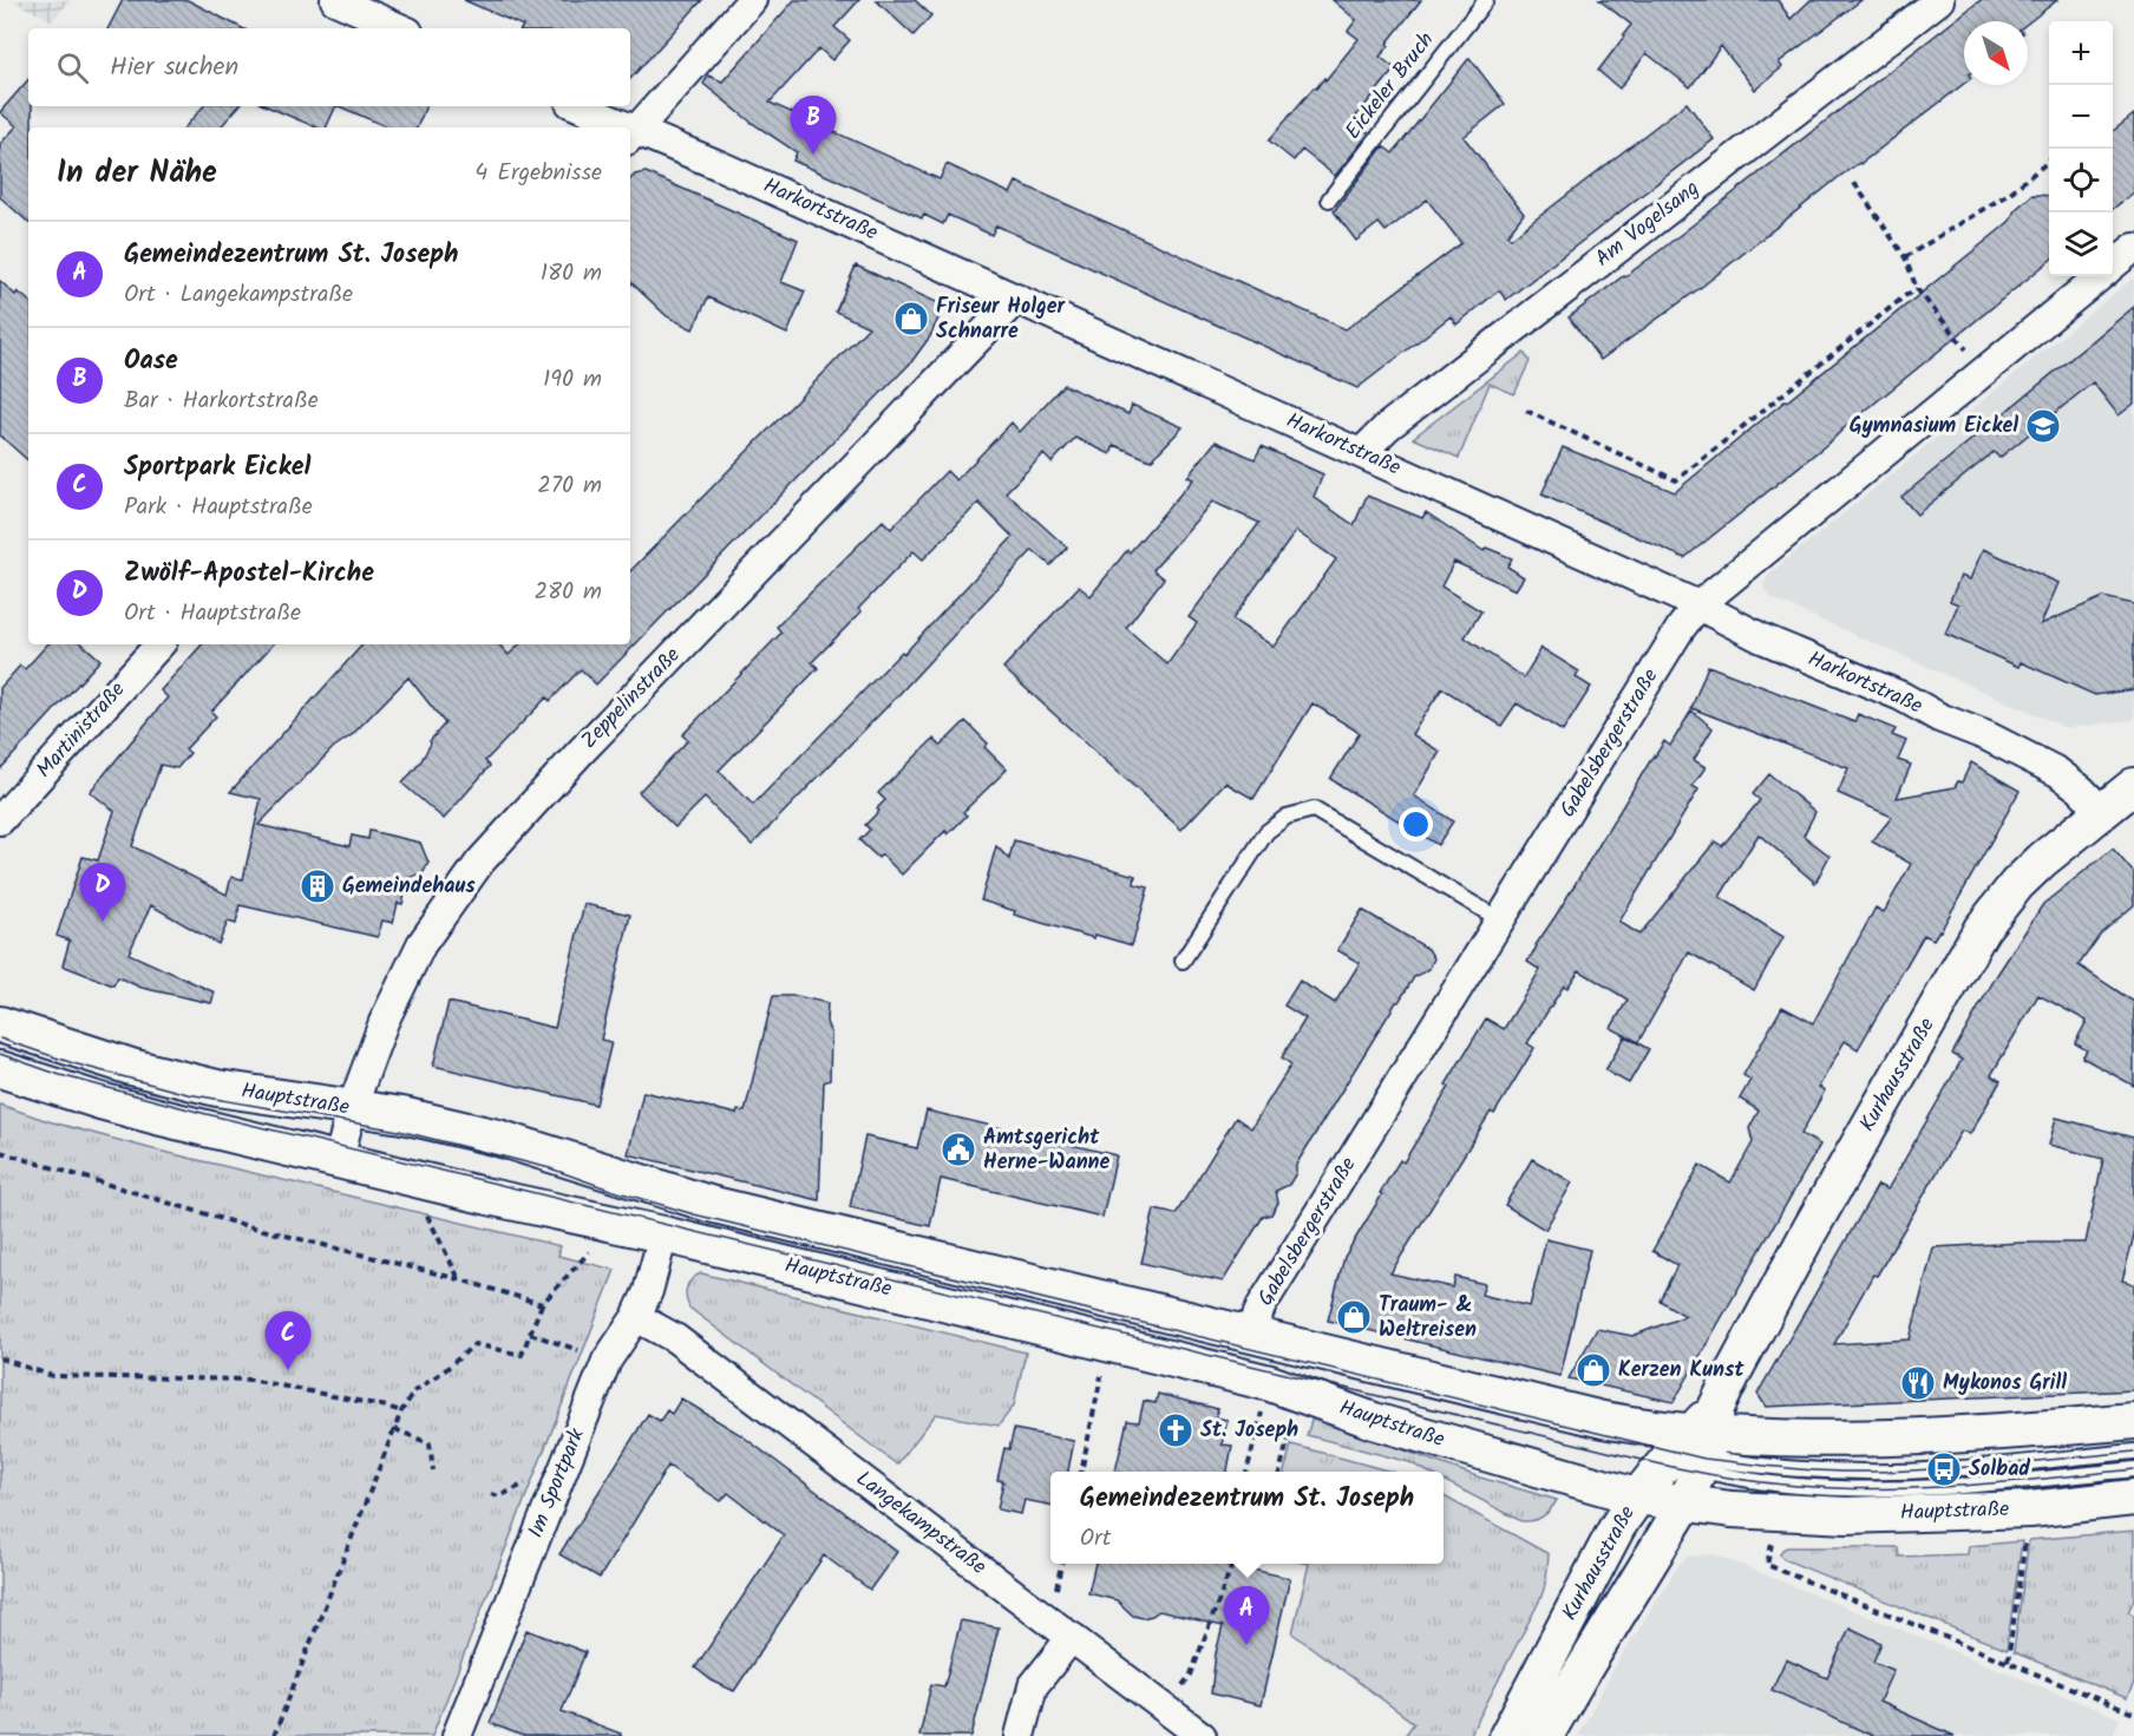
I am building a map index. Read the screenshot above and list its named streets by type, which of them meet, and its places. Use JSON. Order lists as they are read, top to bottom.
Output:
{
  "streets": {
    "street": [
      "Harkortstraße",
      "Am Vogelsang",
      "Zeppelinstraße",
      "Martinistraße",
      "Gabelsbergerstraße",
      "Kurhausstraße",
      "Hauptstraße",
      "Im Sportpark",
      "Langekampstraße"
    ],
    "lane": ["Eickeler Bruch"]
  },
  "crossings": [
    ["Harkortstraße", "Am Vogelsang"],
    ["Harkortstraße", "Zeppelinstraße"],
    ["Harkortstraße", "Gabelsbergerstraße"],
    ["Harkortstraße", "Kurhausstraße"],
    ["Zeppelinstraße", "Hauptstraße"],
    ["Gabelsbergerstraße", "Hauptstraße"],
    ["Kurhausstraße", "Hauptstraße"],
    ["Hauptstraße", "Im Sportpark"],
    ["Im Sportpark", "Langekampstraße"]
  ],
  "places": {
    "shop": ["Friseur Holger Schnarre", "Traum- & Weltreisen", "Kerzen Kunst"],
    "school or university": ["Gymnasium Eickel"],
    "building": ["Gemeindehaus"],
    "public building": ["Amtsgericht Herne-Wanne"],
    "restaurant": ["Mykonos Grill"],
    "church": ["St. Joseph"],
    "bus stop": ["Solbad"]
  },
  "north": "bottom right",
  "page": {
    "map_buttons": ["+", "−"],
    "search": "Hier suchen",
    "pins": [
      "B",
      "D",
      "C",
      "A"
    ],
    "heading": ["In der Nähe", "4 Ergebnisse"],
    "list": [
      {
        "mark": "A",
        "name": "Gemeindezentrum St. Joseph",
        "note": "Ort · Langekampstraße",
        "value": "180 m"
      },
      {
        "mark": "B",
        "name": "Oase",
        "note": "Bar · Harkortstraße",
        "value": "190 m"
      },
      {
        "mark": "C",
        "name": "Sportpark Eickel",
        "note": "Park · Hauptstraße",
        "value": "270 m"
      },
      {
        "mark": "D",
        "name": "Zwölf-Apostel-Kirche",
        "note": "Ort · Hauptstraße",
        "value": "280 m"
      }
    ],
    "popup": ["Gemeindezentrum St. Joseph", "Ort"]
  }
}
